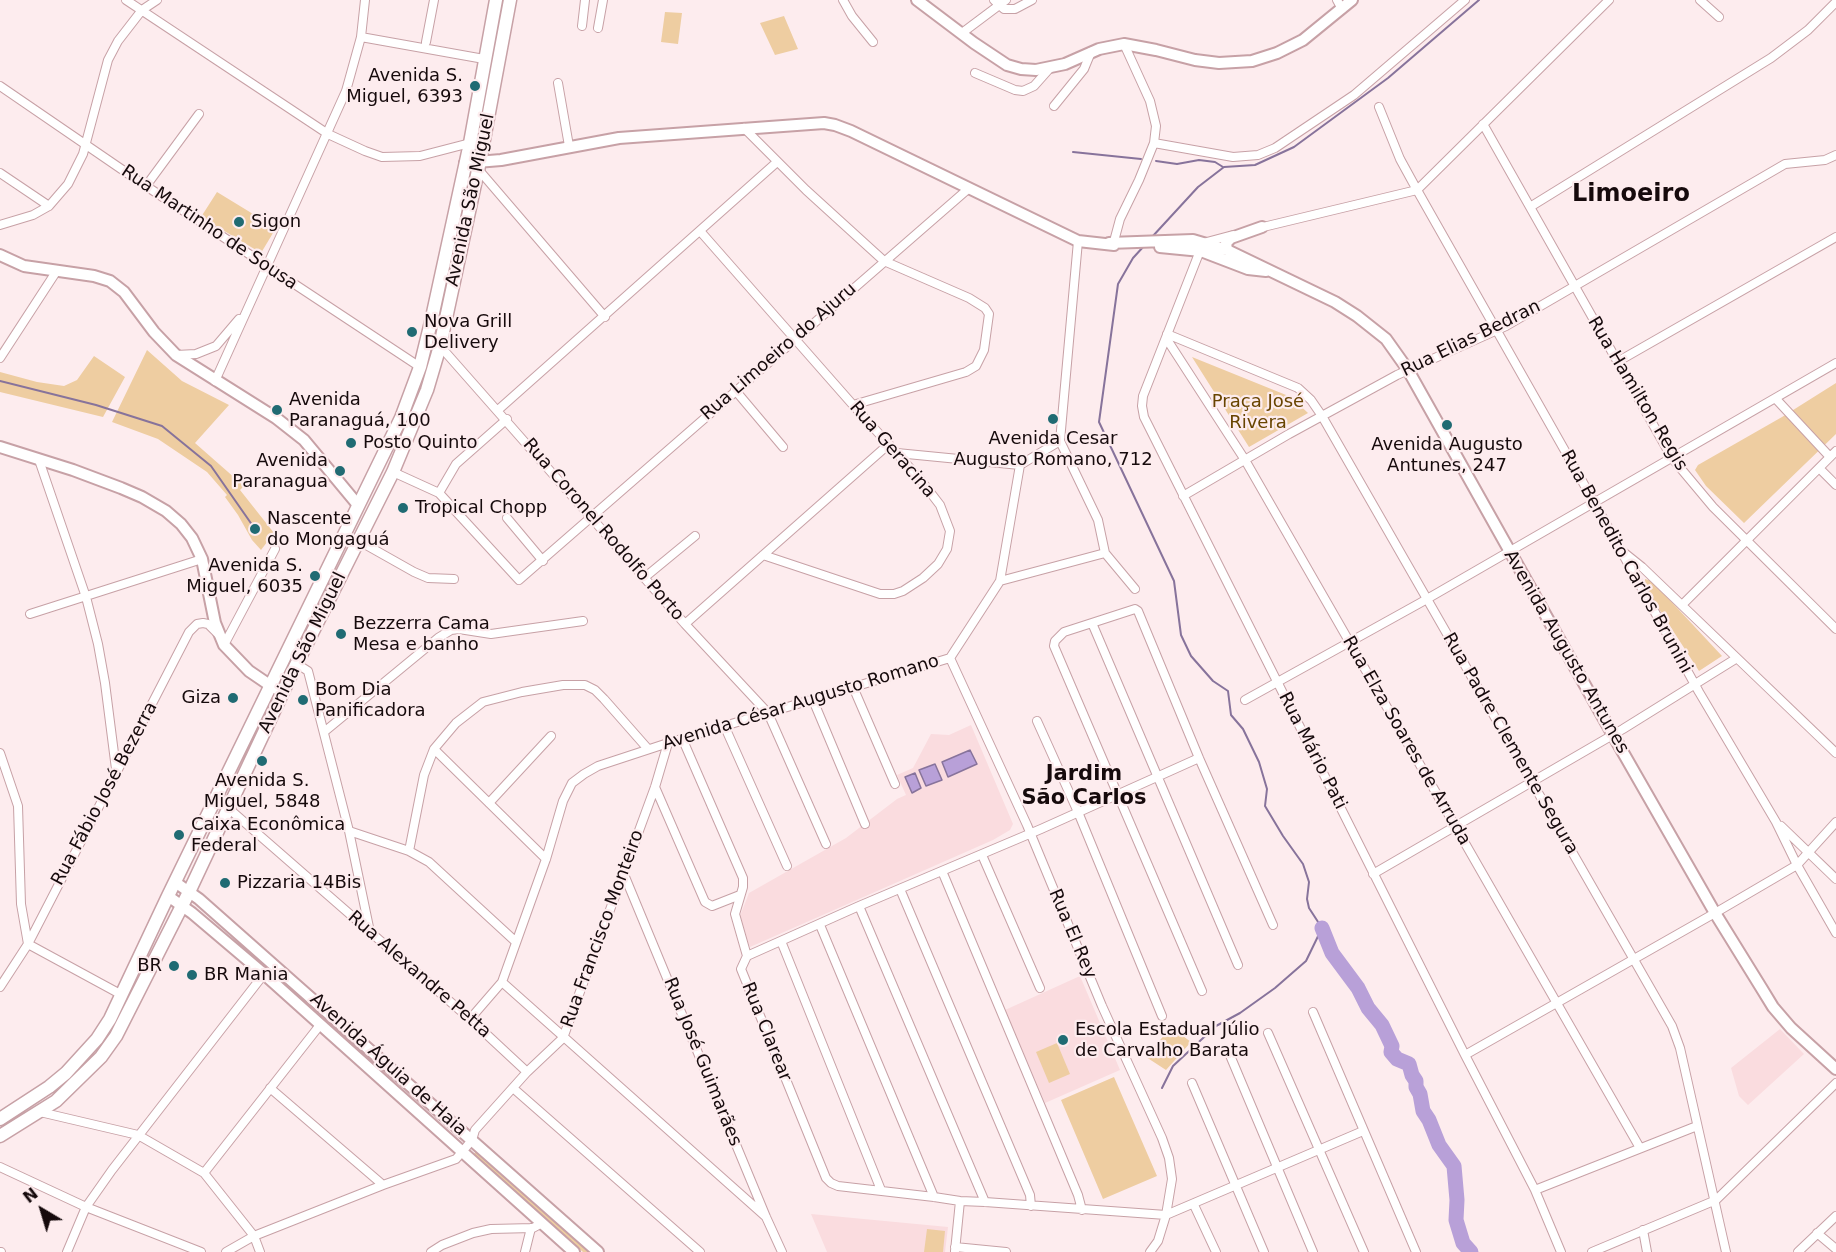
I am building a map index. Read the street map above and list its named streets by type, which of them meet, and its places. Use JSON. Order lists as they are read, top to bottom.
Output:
{
  "streets": {
    "main road": ["Avenida São Miguel"],
    "street": [
      "Rua Martinho de Sousa",
      "Rua Elias Bedran",
      "Rua Limoeiro do Ajuru",
      "Rua Hamilton Regis",
      "Rua Geracina",
      "Rua Coronel Rodolfo Porto",
      "Rua Benedito Carlos Brunini",
      "Avenida Augusto Antunes",
      "Avenida César Augusto Romano",
      "Rua Elza Soares de Arruda",
      "Rua Padre Clemente Segura",
      "Rua Mário Pati",
      "Rua Fábio José Bezerra",
      "Rua Francisco Monteiro",
      "Rua El Rey",
      "Rua Alexandre Petta",
      "Rua Clarear",
      "Rua José Guimarães",
      "Avenida Águia de Haia"
    ]
  },
  "crossings": [
    ["Avenida São Miguel", "Rua Martinho de Sousa"],
    ["Avenida São Miguel", "Rua Coronel Rodolfo Porto"],
    ["Avenida São Miguel", "Rua Alexandre Petta"],
    ["Avenida São Miguel", "Avenida Águia de Haia"],
    ["Rua Elias Bedran", "Rua Hamilton Regis"],
    ["Rua Elias Bedran", "Rua Benedito Carlos Brunini"],
    ["Rua Elias Bedran", "Avenida Augusto Antunes"],
    ["Rua Elias Bedran", "Rua Elza Soares de Arruda"],
    ["Rua Elias Bedran", "Rua Padre Clemente Segura"],
    ["Rua Elias Bedran", "Rua Mário Pati"],
    ["Rua Limoeiro do Ajuru", "Rua Geracina"],
    ["Rua Limoeiro do Ajuru", "Rua Coronel Rodolfo Porto"],
    ["Rua Coronel Rodolfo Porto", "Avenida César Augusto Romano"],
    ["Avenida Augusto Antunes", "Rua Mário Pati"],
    ["Avenida César Augusto Romano", "Rua Francisco Monteiro"],
    ["Avenida César Augusto Romano", "Rua El Rey"],
    ["Avenida César Augusto Romano", "Rua Alexandre Petta"],
    ["Rua Elza Soares de Arruda", "Rua Padre Clemente Segura"],
    ["Rua Elza Soares de Arruda", "Rua Mário Pati"],
    ["Rua Padre Clemente Segura", "Rua Mário Pati"],
    ["Rua Francisco Monteiro", "Rua Alexandre Petta"],
    ["Rua Francisco Monteiro", "Rua José Guimarães"],
    ["Rua Francisco Monteiro", "Avenida Águia de Haia"],
    ["Rua El Rey", "Rua Clarear"]
  ],
  "districts": ["Limoeiro", "Jardim São Carlos"],
  "parks": ["Praça José Rivera"],
  "places": [
    "Avenida S. Miguel, 6393",
    "Sigon",
    "Nova Grill Delivery",
    "Avenida Paranaguá, 100",
    "Avenida Cesar Augusto Romano, 712",
    "Avenida Augusto Antunes, 247",
    "Posto Quinto",
    "Avenida Paranagua",
    "Tropical Chopp",
    "Nascente do Mongaguá",
    "Avenida S. Miguel, 6035",
    "Bezzerra Cama Mesa e banho",
    "Giza",
    "Bom Dia Panificadora",
    "Avenida S. Miguel, 5848",
    "Caixa Econômica Federal",
    "Pizzaria 14Bis",
    "BR",
    "BR Mania",
    "Escola Estadual Júlio de Carvalho Barata"
  ],
  "north": "top left"
}
